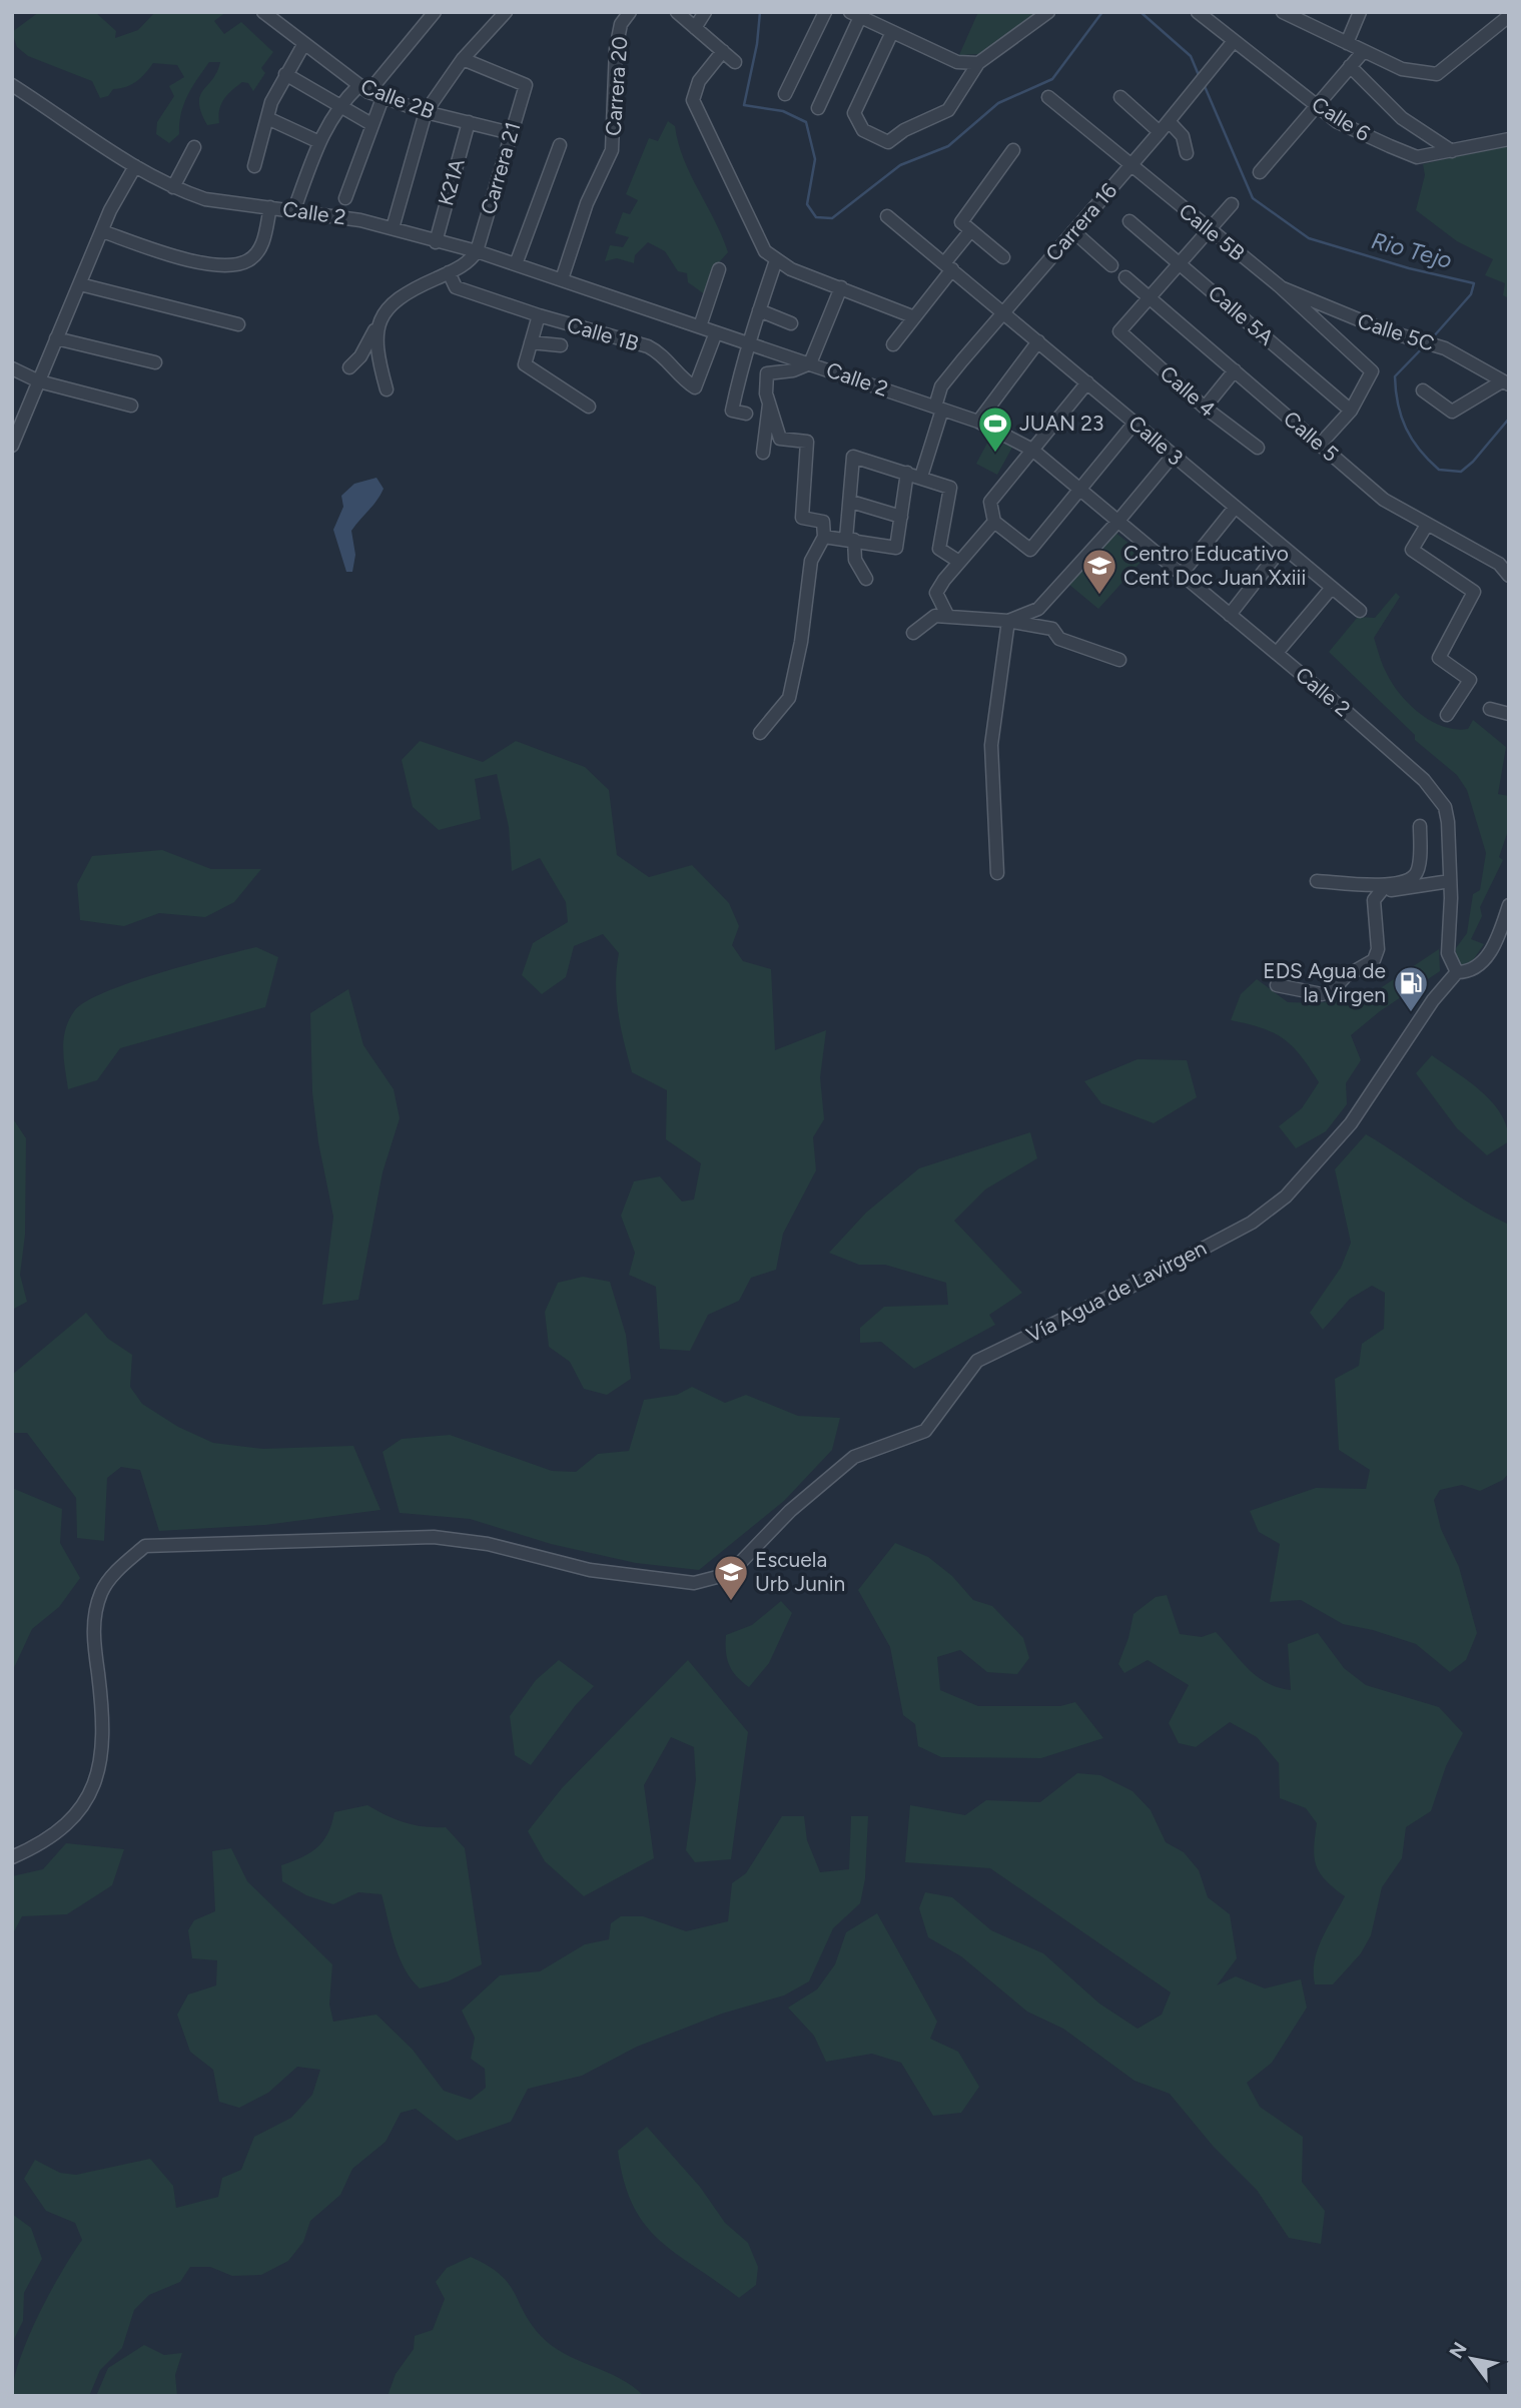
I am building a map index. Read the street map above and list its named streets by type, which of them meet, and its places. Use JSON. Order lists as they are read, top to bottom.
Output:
{
  "streets": {
    "street": [
      "Carrera 20",
      "Calle 2B",
      "Calle 6",
      "Carrera 21",
      "K21A",
      "Calle 2",
      "Carrera 16",
      "Calle 5B",
      "Calle 5A",
      "Calle 5C",
      "Calle 1B",
      "Calle 4",
      "Calle 5",
      "Calle 3",
      "Vía Agua de Lavirgen"
    ]
  },
  "crossings": [
    ["Carrera 20", "Calle 2"],
    ["Calle 2B", "Carrera 21"],
    ["Calle 2B", "K21A"],
    ["Calle 6", "Carrera 16"],
    ["Carrera 21", "Calle 2"],
    ["K21A", "Calle 2"],
    ["Calle 2", "Carrera 16"],
    ["Calle 2", "Calle 1B"],
    ["Calle 2", "Vía Agua de Lavirgen"],
    ["Carrera 16", "Calle 5B"],
    ["Carrera 16", "Calle 3"],
    ["Calle 5B", "Calle 5A"],
    ["Calle 5B", "Calle 5C"],
    ["Calle 4", "Calle 5"]
  ],
  "water": ["Rio Tejo"],
  "places": {
    "sports": ["JUAN 23"],
    "school or university": ["Centro Educativo Cent Doc Juan Xxiii", "Escuela Urb Junin"],
    "fuel station": ["EDS Agua de la Virgen"]
  },
  "north": "top left"
}
